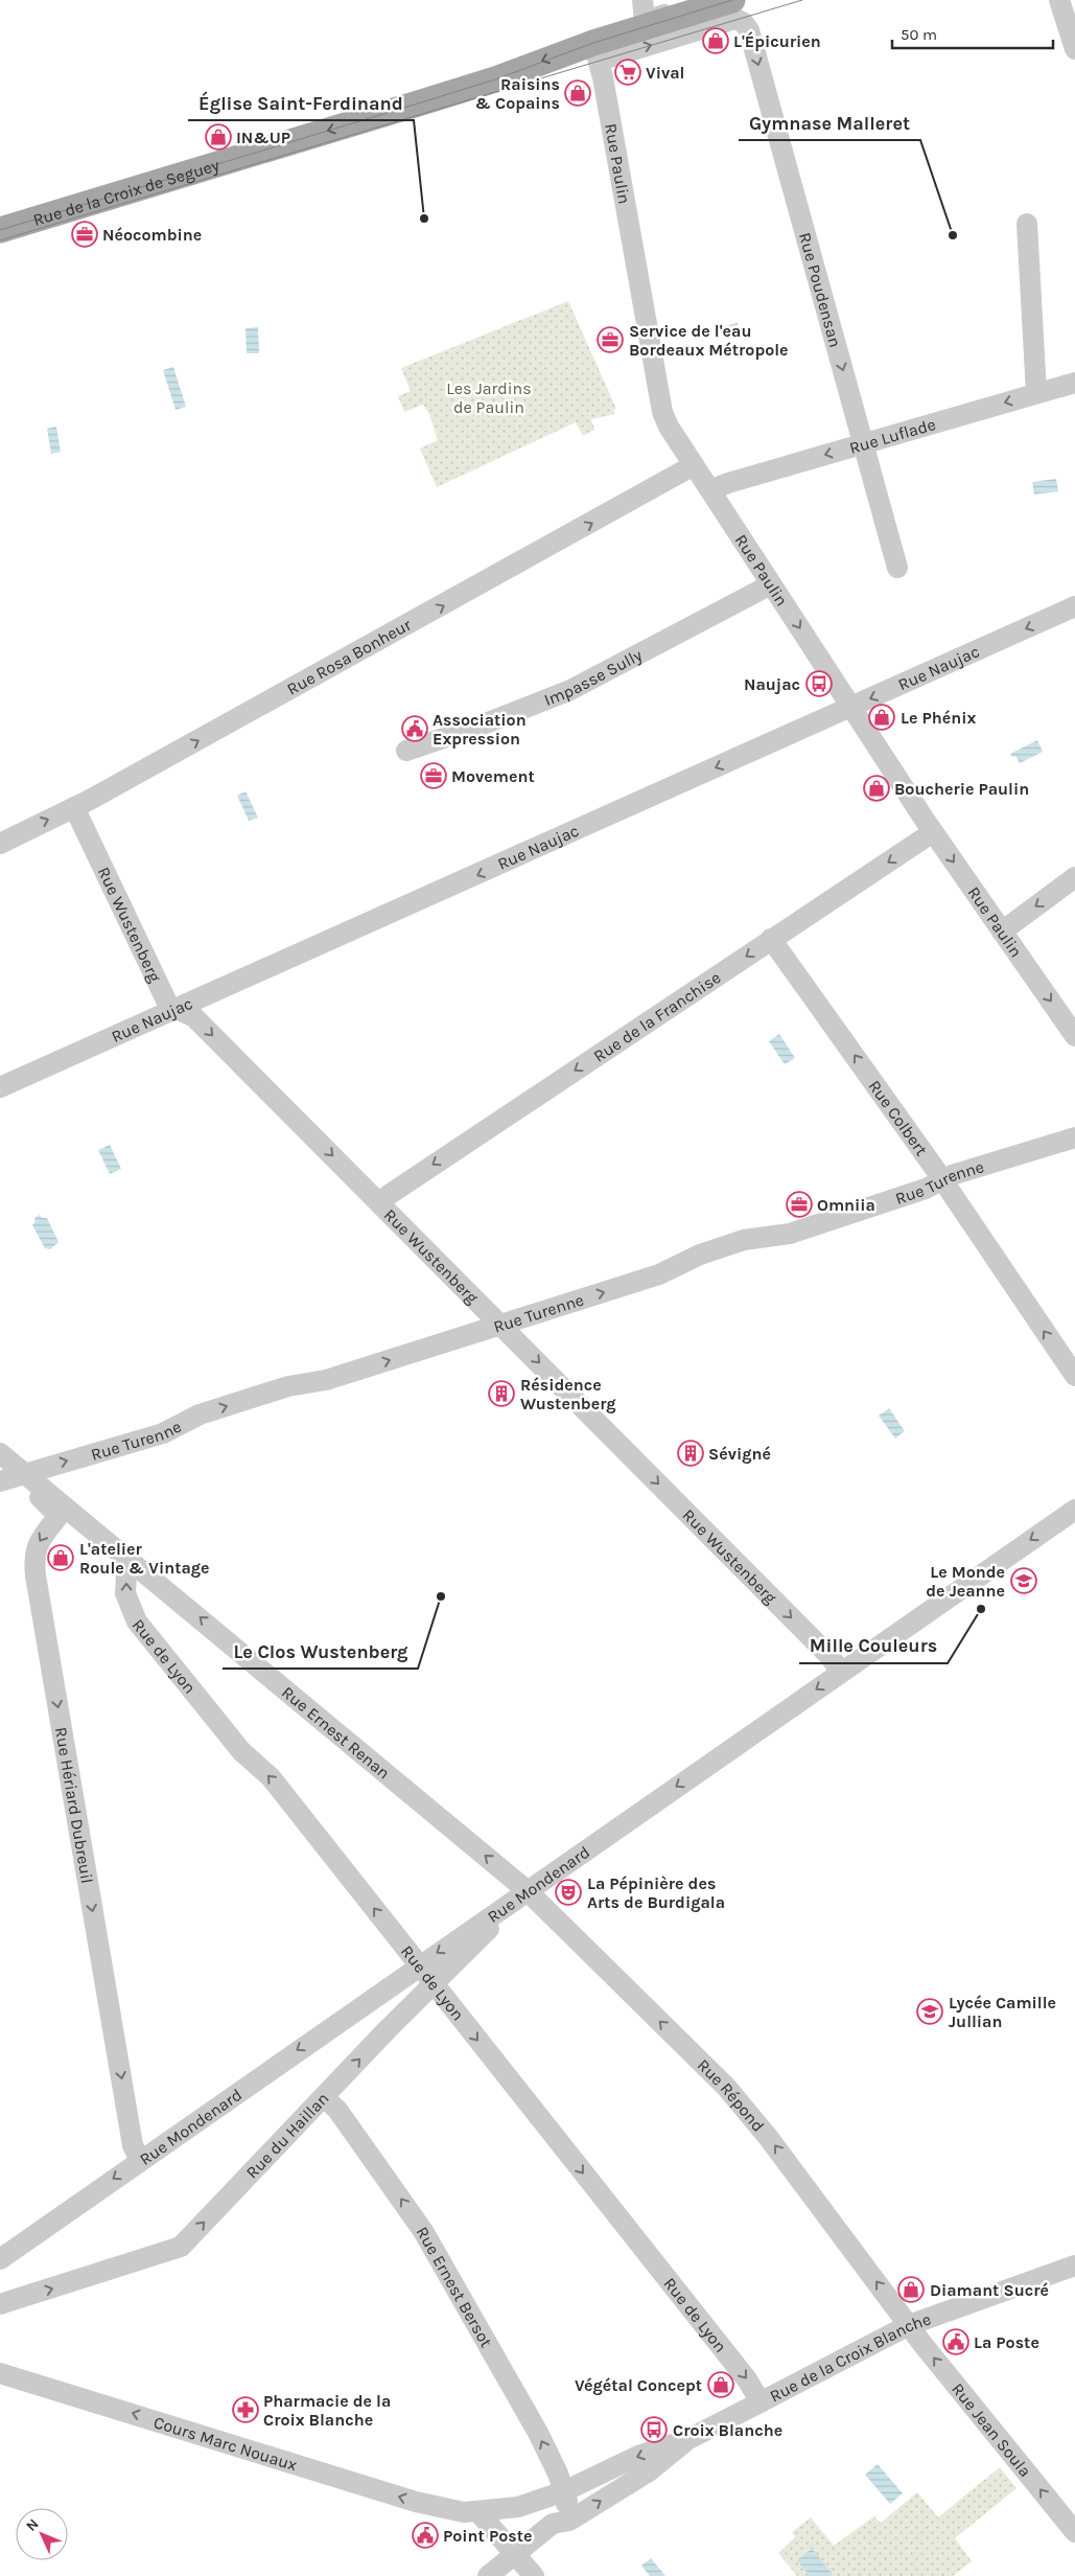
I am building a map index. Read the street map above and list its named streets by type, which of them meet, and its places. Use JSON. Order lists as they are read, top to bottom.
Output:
{
  "streets": {
    "main road": ["Rue de la Croix de Seguey"],
    "street": [
      "Rue Paulin",
      "Rue Poudensan",
      "Rue Luflade",
      "Rue Rosa Bonheur",
      "Rue Naujac",
      "Impasse Sully",
      "Rue Wustenberg",
      "Rue de la Franchise",
      "Rue Colbert",
      "Rue Turenne",
      "Rue de Lyon",
      "Rue Ernest Renan",
      "Rue Hériard Dubreuil",
      "Rue Mondenard",
      "Rue Répond",
      "Rue du Haillan",
      "Rue Ernest Bersot",
      "Rue de la Croix Blanche",
      "Rue Jean Soula",
      "Cours Marc Nouaux"
    ]
  },
  "crossings": [
    ["Rue Paulin", "Rue de la Croix de Seguey"],
    ["Rue Paulin", "Rue Luflade"],
    ["Rue Paulin", "Rue Rosa Bonheur"],
    ["Rue Paulin", "Rue Naujac"],
    ["Rue Paulin", "Impasse Sully"],
    ["Rue Paulin", "Rue de la Franchise"],
    ["Rue de la Croix de Seguey", "Rue Poudensan"],
    ["Rue Poudensan", "Rue Luflade"],
    ["Rue Rosa Bonheur", "Rue Wustenberg"],
    ["Rue Naujac", "Rue Wustenberg"],
    ["Rue Wustenberg", "Rue de la Franchise"],
    ["Rue Wustenberg", "Rue Turenne"],
    ["Rue Wustenberg", "Rue Mondenard"],
    ["Rue de la Franchise", "Rue Colbert"],
    ["Rue Colbert", "Rue Turenne"],
    ["Rue de Lyon", "Rue Ernest Renan"],
    ["Rue de Lyon", "Rue Mondenard"],
    ["Rue de Lyon", "Rue du Haillan"],
    ["Rue de Lyon", "Rue de la Croix Blanche"],
    ["Rue Ernest Renan", "Rue Hériard Dubreuil"],
    ["Rue Ernest Renan", "Rue Mondenard"],
    ["Rue Ernest Renan", "Rue Répond"],
    ["Rue Ernest Renan", "Rue du Haillan"],
    ["Rue Hériard Dubreuil", "Rue Mondenard"],
    ["Rue Mondenard", "Rue Répond"],
    ["Rue Mondenard", "Rue du Haillan"],
    ["Rue Répond", "Rue du Haillan"],
    ["Rue Répond", "Rue de la Croix Blanche"],
    ["Rue Répond", "Rue Jean Soula"],
    ["Rue du Haillan", "Rue Ernest Bersot"],
    ["Rue Ernest Bersot", "Rue de la Croix Blanche"],
    ["Rue de la Croix Blanche", "Rue Jean Soula"],
    ["Rue de la Croix Blanche", "Cours Marc Nouaux"]
  ],
  "one_way": [
    "Rue Paulin",
    "Rue de la Croix de Seguey",
    "Rue Poudensan",
    "Rue Luflade",
    "Rue Rosa Bonheur",
    "Rue Naujac",
    "Rue Wustenberg",
    "Rue de la Franchise",
    "Rue Colbert",
    "Rue Turenne",
    "Rue Ernest Renan",
    "Rue Hériard Dubreuil",
    "Rue Mondenard",
    "Rue Répond",
    "Rue du Haillan",
    "Rue Ernest Bersot",
    "Rue Jean Soula",
    "Cours Marc Nouaux"
  ],
  "parks": ["Les Jardins de Paulin"],
  "places": {
    "shop": [
      "L'Épicurien",
      "Raisins & Copains",
      "IN&UP",
      "Le Phénix",
      "Boucherie Paulin",
      "L'atelier Roule & Vintage",
      "Diamant Sucré",
      "Végétal Concept"
    ],
    "supermarket": ["Vival"],
    "other": [
      "Église Saint-Ferdinand",
      "Gymnase Malleret",
      "Le Clos Wustenberg",
      "Mille Couleurs"
    ],
    "office": [
      "Néocombine",
      "Service de l'eau Bordeaux Métropole",
      "Movement",
      "Omniia"
    ],
    "bus stop": ["Naujac", "Croix Blanche"],
    "public building": ["Association Expression", "La Poste", "Point Poste"],
    "building": ["Résidence Wustenberg", "Sévigné"],
    "school or university": ["Le Monde de Jeanne", "Lycée Camille Jullian"],
    "theatre": ["La Pépinière des Arts de Burdigala"],
    "pharmacy": ["Pharmacie de la Croix Blanche"]
  },
  "scale_bar": "50 m",
  "north": "top left"
}
